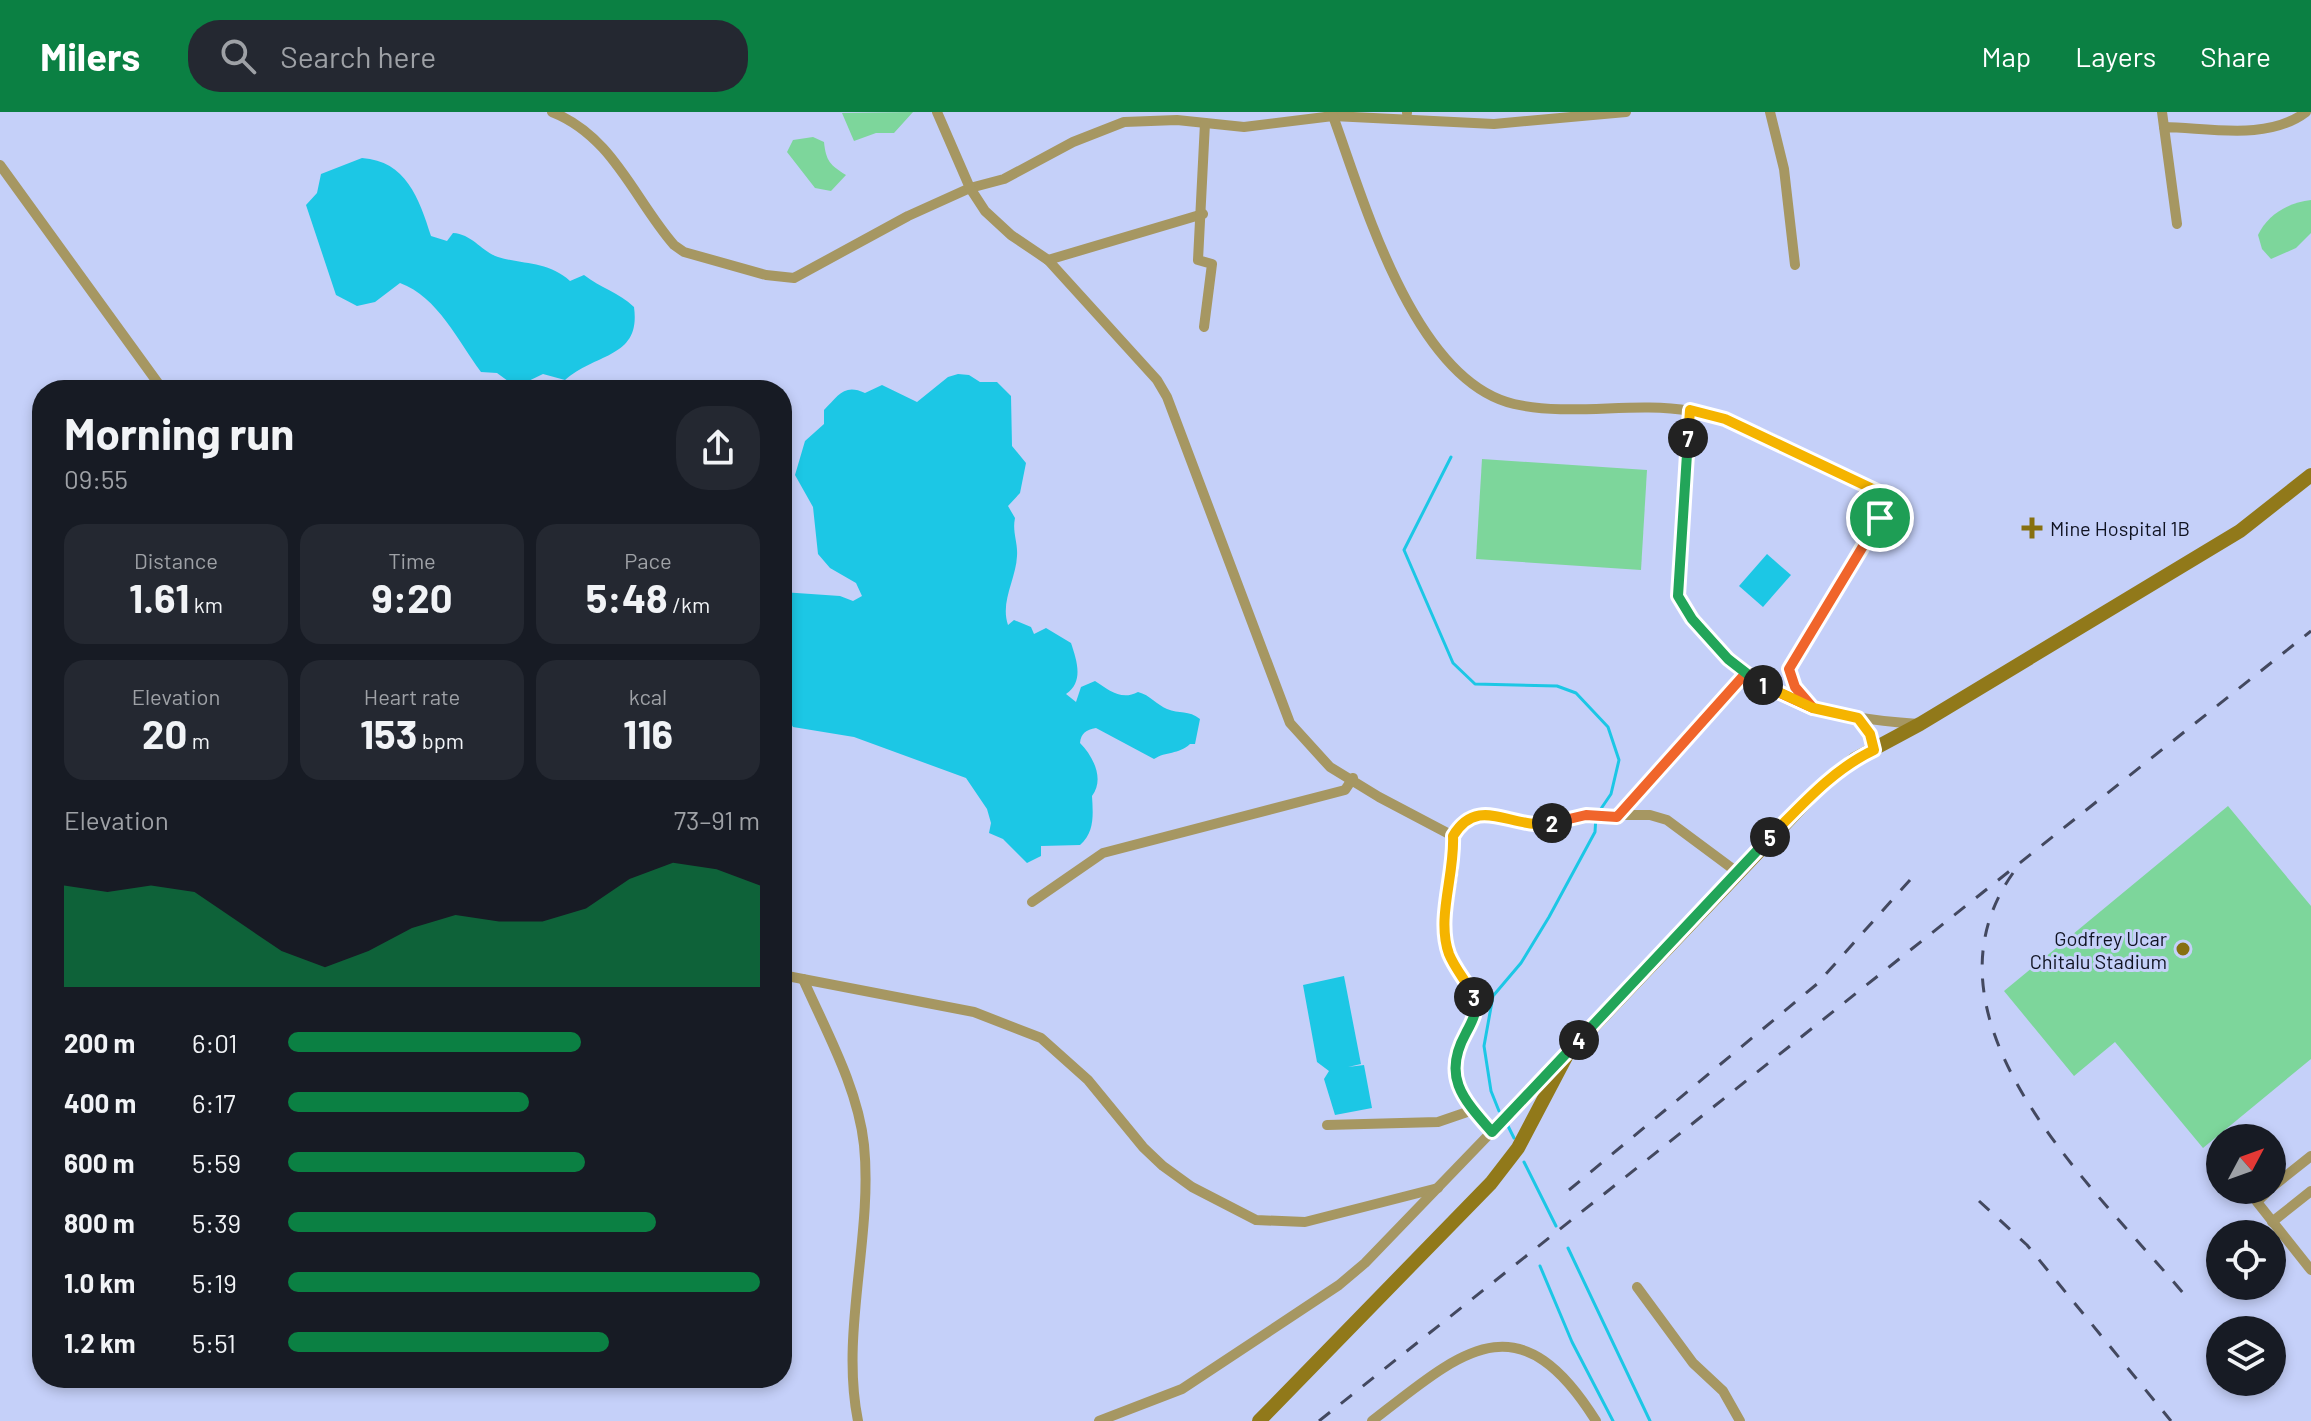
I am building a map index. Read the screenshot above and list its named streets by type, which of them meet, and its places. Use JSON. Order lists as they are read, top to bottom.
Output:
{
  "places": {
    "health": ["Mine Hospital 1B"],
    "other": ["Godfrey Ucar Chitalu Stadium"]
  },
  "north": "top right",
  "page": {
    "header": "Milers",
    "search": "Search here",
    "nav": ["Map", "Layers", "Share"],
    "heading": ["Morning run", "09:55"],
    "pins": [
      "7",
      "1",
      "2",
      "5",
      "3",
      "4"
    ],
    "stats": [
      ["Distance", "1.61 km"],
      ["Time", "9:20"],
      ["Pace", "5:48 /km"],
      ["Elevation", "20 m"],
      ["Heart rate", "153 bpm"],
      ["kcal", "116"]
    ],
    "chart": ["Elevation", "73–91 m"],
    "list": [
      {
        "name": "200 m",
        "note": "6:01"
      },
      {
        "name": "400 m",
        "note": "6:17"
      },
      {
        "name": "600 m",
        "note": "5:59"
      },
      {
        "name": "800 m",
        "note": "5:39"
      },
      {
        "name": "1.0 km",
        "note": "5:19"
      },
      {
        "name": "1.2 km",
        "note": "5:51"
      }
    ]
  }
}
